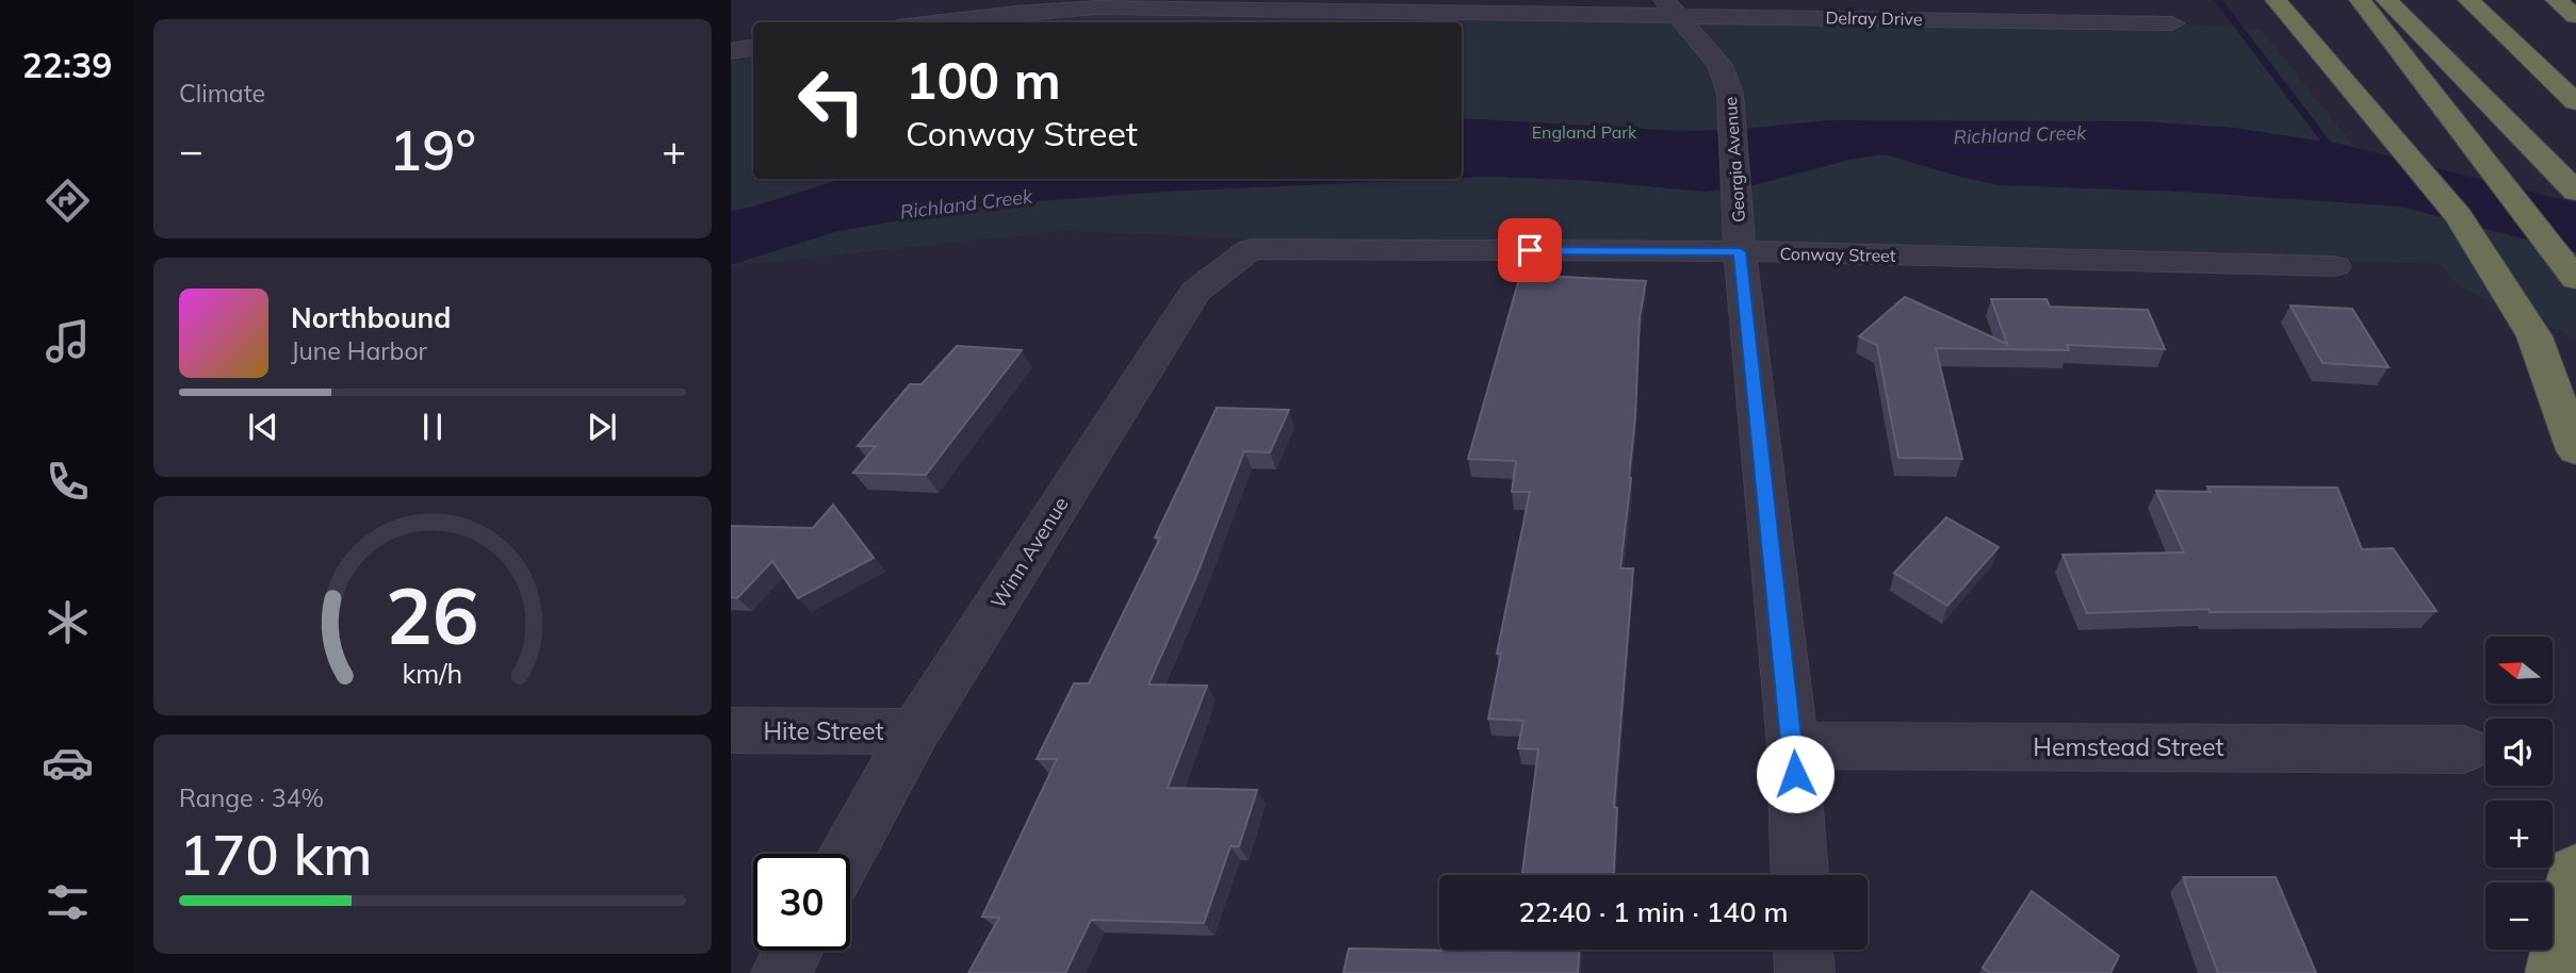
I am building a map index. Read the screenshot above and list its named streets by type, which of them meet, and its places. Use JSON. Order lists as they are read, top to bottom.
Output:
{
  "streets": {
    "street": [
      "Delray Drive",
      "Georgia Avenue",
      "Conway Street",
      "Winn Avenue",
      "Hite Street",
      "Hemstead Street"
    ]
  },
  "crossings": [
    ["Delray Drive", "Georgia Avenue"],
    ["Georgia Avenue", "Conway Street"],
    ["Georgia Avenue", "Hemstead Street"],
    ["Conway Street", "Winn Avenue"],
    ["Winn Avenue", "Hite Street"]
  ],
  "water": ["Richland Creek"],
  "parks": ["England Park"],
  "north": "left",
  "page": {
    "tabs": "22:39",
    "tile": [
      "Climate",
      ["Range · 34%", "170 km"]
    ],
    "turn": ["100 m", "Conway Street"],
    "heat": ["−", "19°", "+"],
    "song": ["Northbound", "June Harbor"],
    "map_buttons": ["+", "−"],
    "limit": "30",
    "trip": "22:40 · 1 min · 140 m",
    "gauge": ["26", "km/h"]
  }
}
